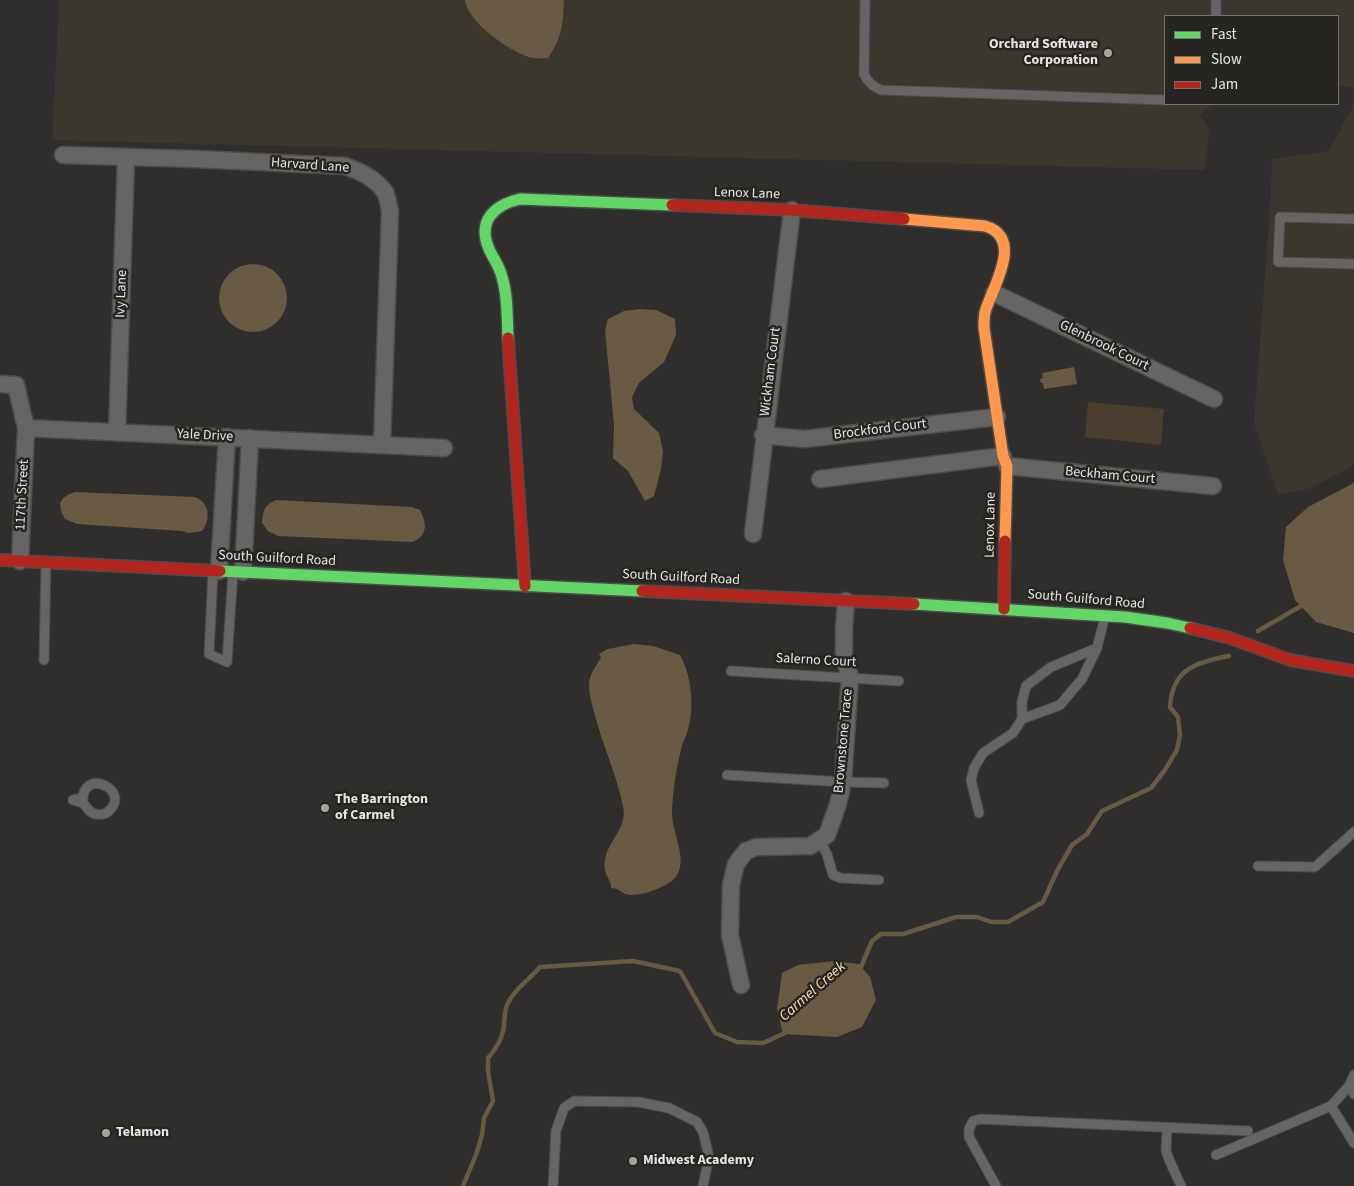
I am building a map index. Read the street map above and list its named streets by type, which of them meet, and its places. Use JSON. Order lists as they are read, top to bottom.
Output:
{
  "streets": {
    "main road": ["Lenox Lane", "South Guilford Road"],
    "street": [
      "Harvard Lane",
      "Ivy Lane",
      "Glenbrook Court",
      "Wickham Court",
      "Brockford Court",
      "Yale Drive",
      "Beckham Court",
      "117th Street",
      "Brownstone Trace"
    ],
    "lane": ["Salerno Court"]
  },
  "crossings": [
    ["Harvard Lane", "Ivy Lane"],
    ["Harvard Lane", "Yale Drive"],
    ["Lenox Lane", "Glenbrook Court"],
    ["Lenox Lane", "Wickham Court"],
    ["Lenox Lane", "Brockford Court"],
    ["Lenox Lane", "Beckham Court"],
    ["Lenox Lane", "South Guilford Road"],
    ["Ivy Lane", "Yale Drive"],
    ["Wickham Court", "Brockford Court"],
    ["Yale Drive", "117th Street"],
    ["117th Street", "South Guilford Road"],
    ["South Guilford Road", "Brownstone Trace"],
    ["Salerno Court", "Brownstone Trace"]
  ],
  "water": ["Carmel Creek"],
  "places": [
    "Orchard Software Corporation",
    "The Barrington of Carmel",
    "Telamon",
    "Midwest Academy"
  ],
  "legend": ["Fast", "Slow", "Jam"]
}
